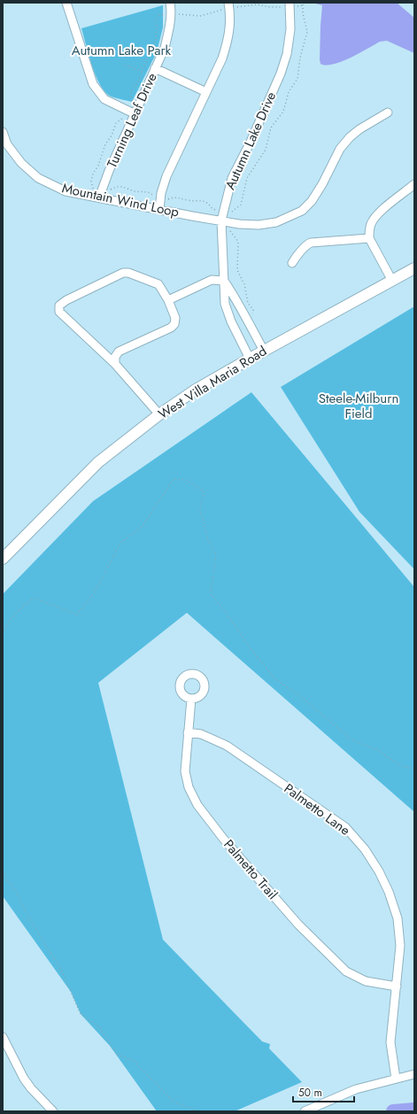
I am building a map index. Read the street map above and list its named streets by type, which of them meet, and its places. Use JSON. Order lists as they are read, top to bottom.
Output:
{
  "streets": {
    "main road": ["West Villa Maria Road"],
    "street": [
      "Turning Leaf Drive",
      "Autumn Lake Drive",
      "Mountain Wind Loop",
      "Palmetto Lane",
      "Palmetto Trail"
    ]
  },
  "crossings": [
    ["Turning Leaf Drive", "Mountain Wind Loop"],
    ["Autumn Lake Drive", "Mountain Wind Loop"],
    ["Autumn Lake Drive", "West Villa Maria Road"],
    ["Palmetto Lane", "Palmetto Trail"]
  ],
  "parks": ["Autumn Lake Park", "Steele-Milburn Field"],
  "scale_bar": "50 m"
}
